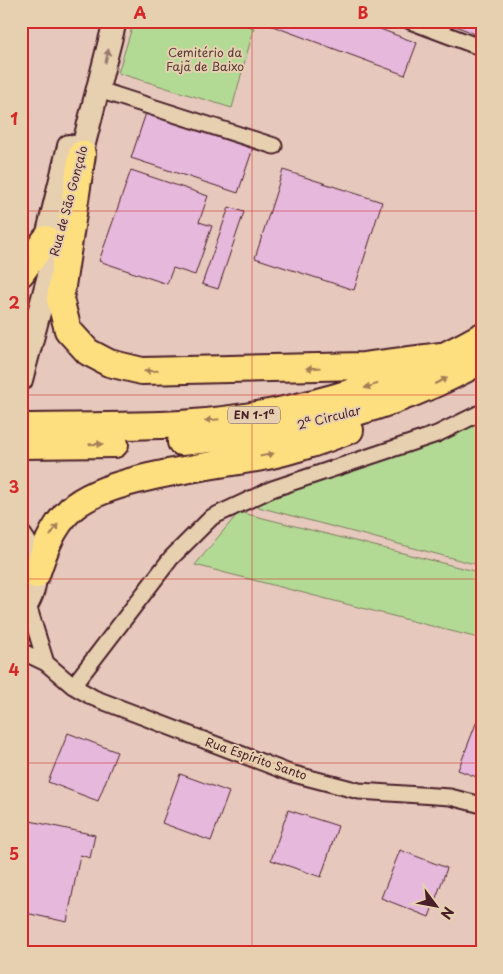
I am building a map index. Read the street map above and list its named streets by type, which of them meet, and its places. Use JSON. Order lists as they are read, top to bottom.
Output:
{
  "streets": {
    "highway": ["EN 1-1ª", "2ª Circular"],
    "main road": ["Rua de São Gonçalo"],
    "street": ["Rua Espírito Santo"]
  },
  "crossings": [
    ["EN 1-1ª", "2ª Circular"]
  ],
  "parks": ["Cemitério da Fajã de Baixo"],
  "north": "bottom right",
  "grid": {
    "columns": ["A", "B"],
    "rows": [
      "1",
      "2",
      "3",
      "4",
      "5"
    ]
  }
}
